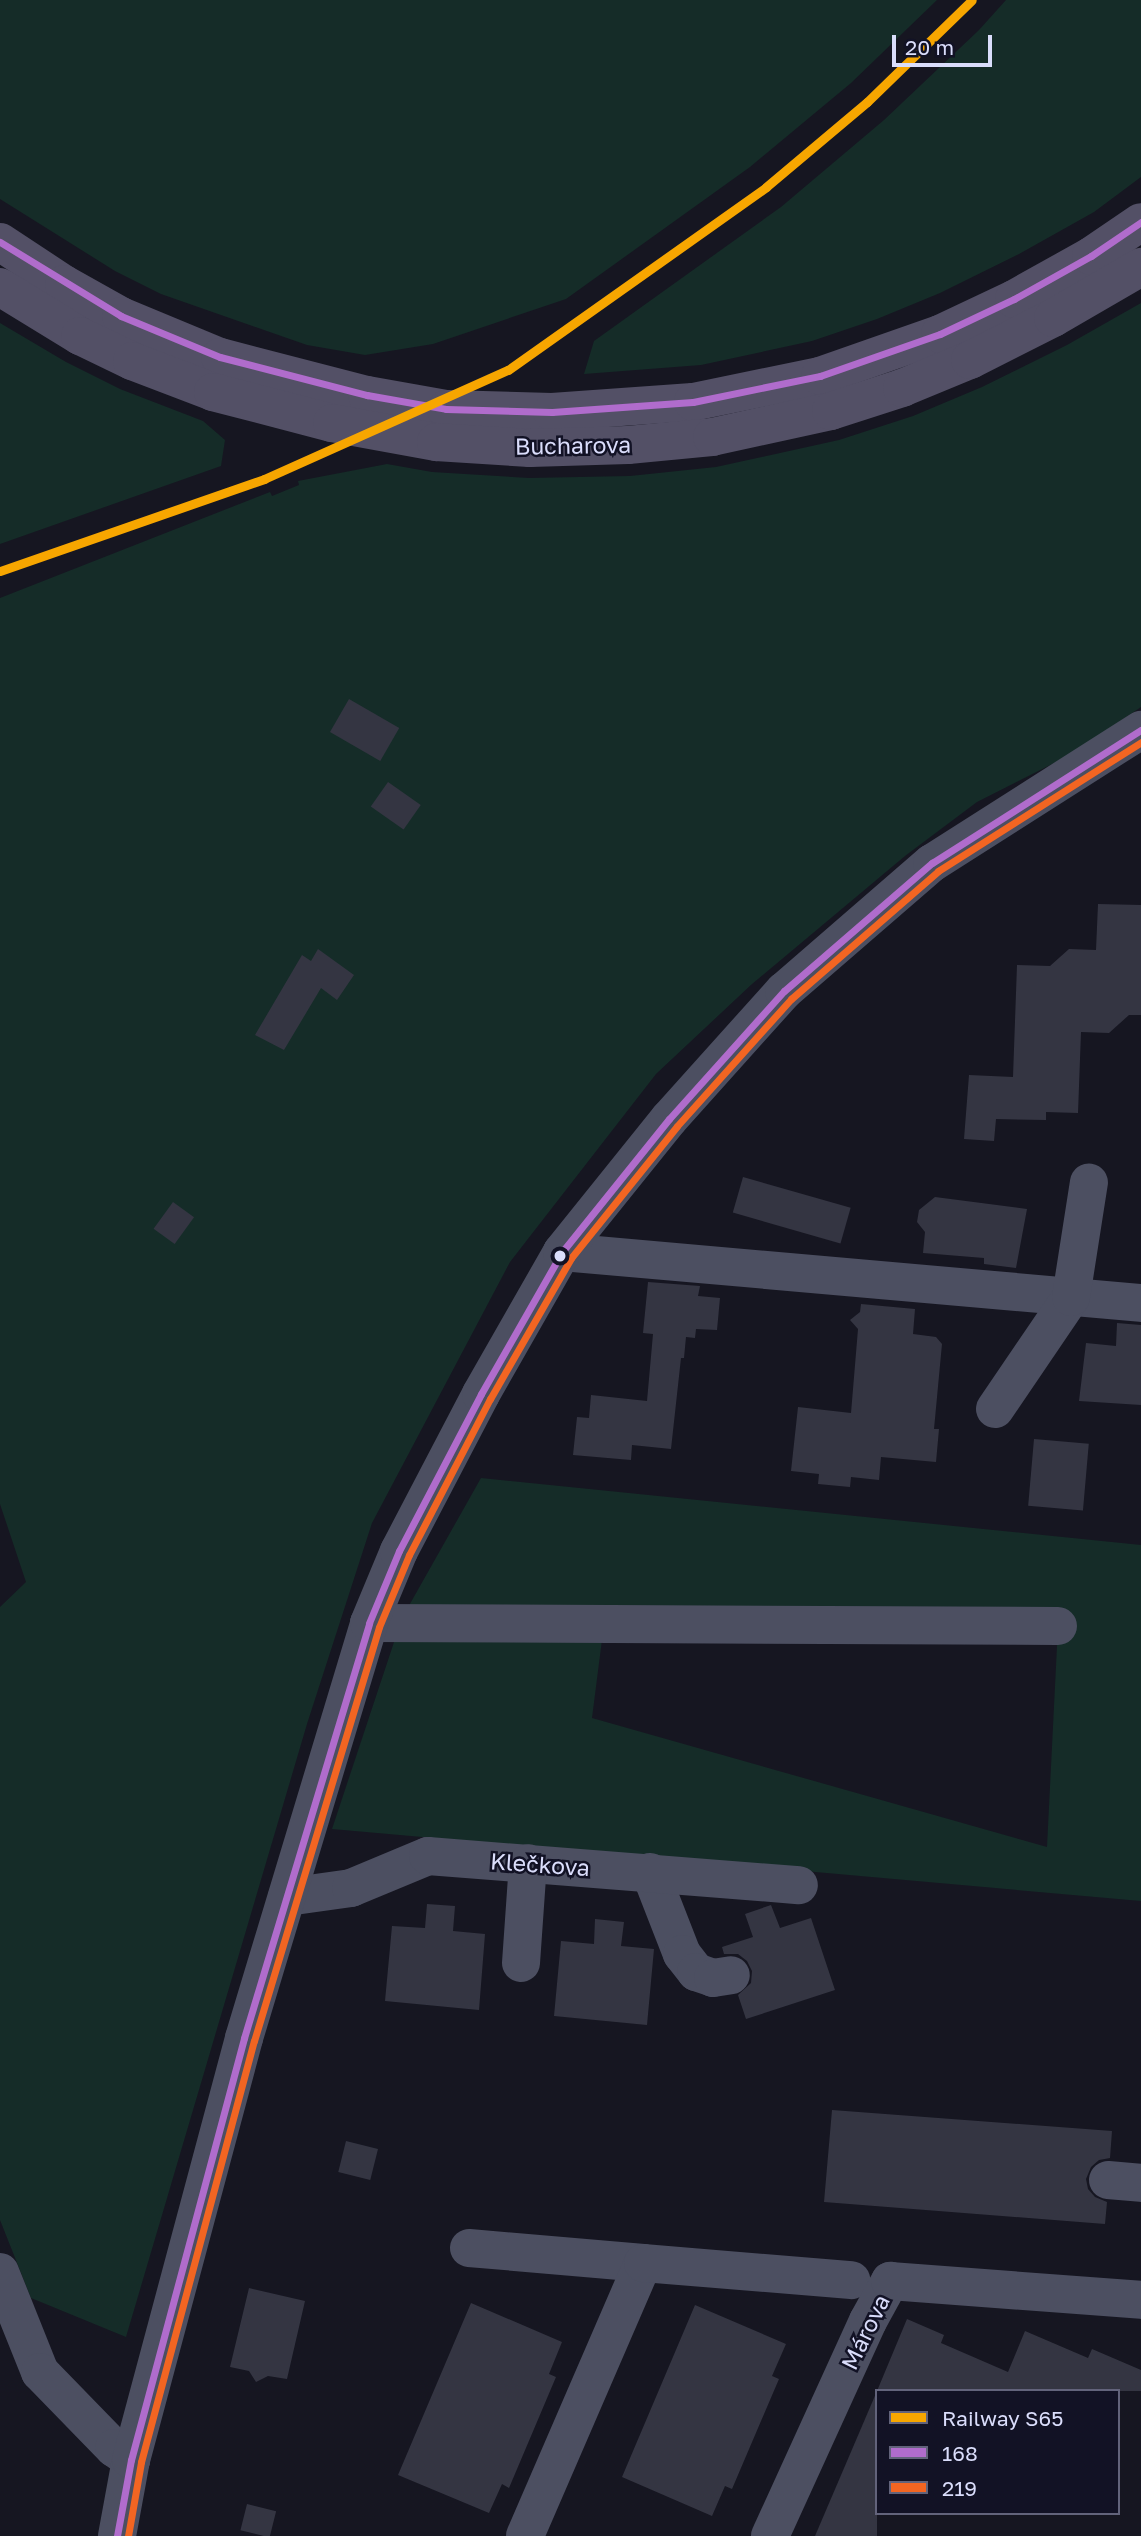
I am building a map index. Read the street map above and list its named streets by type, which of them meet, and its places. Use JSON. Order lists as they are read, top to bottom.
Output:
{
  "streets": {
    "main road": ["Bucharova"],
    "street": ["Klečkova", "Márova"]
  },
  "lines": ["rail line S65", "transit line 168", "transit line 219"],
  "legend": ["Railway S65", "168", "219"],
  "scale_bar": "20 m"
}
